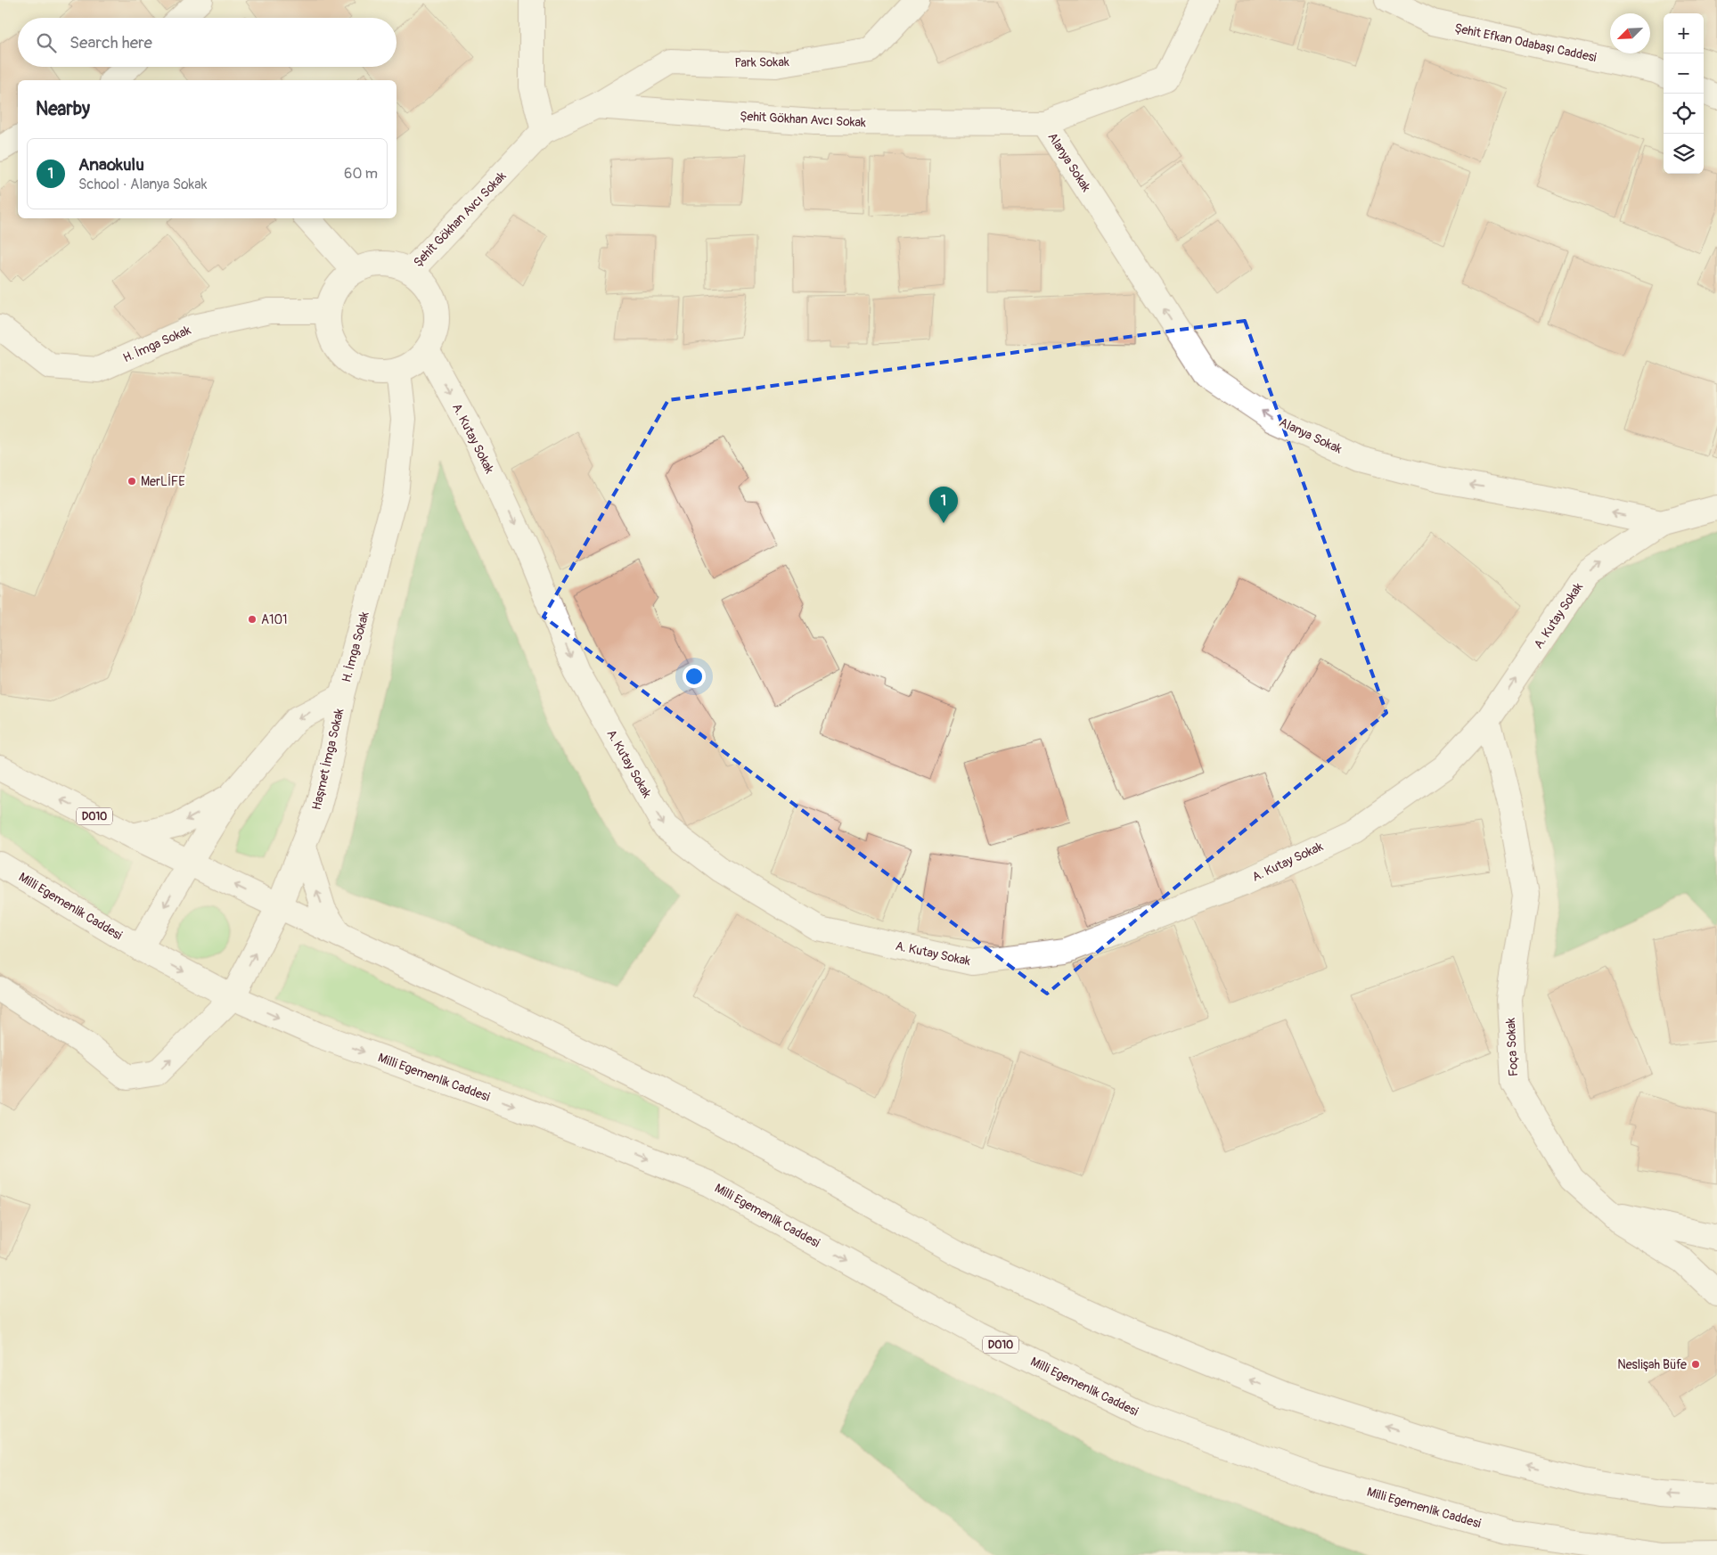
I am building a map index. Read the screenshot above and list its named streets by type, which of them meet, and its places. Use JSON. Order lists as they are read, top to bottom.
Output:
{
  "streets": {
    "main road": [
      "Şehit Efkan Odabaşı Caddesi",
      "Park Sokak",
      "Şehit Gökhan Avcı Sokak",
      "Alanya Sokak",
      "H. İmga Sokak",
      "A. Kutay Sokak",
      "Haşmet İmga Sokak",
      "D010",
      "Milli Egemenlik Caddesi",
      "Foça Sokak"
    ]
  },
  "crossings": [
    ["Park Sokak", "Şehit Gökhan Avcı Sokak"],
    ["Şehit Gökhan Avcı Sokak", "Alanya Sokak"],
    ["Şehit Gökhan Avcı Sokak", "H. İmga Sokak"],
    ["Şehit Gökhan Avcı Sokak", "A. Kutay Sokak"],
    ["Alanya Sokak", "A. Kutay Sokak"],
    ["H. İmga Sokak", "A. Kutay Sokak"],
    ["H. İmga Sokak", "Haşmet İmga Sokak"],
    ["H. İmga Sokak", "D010"],
    ["H. İmga Sokak", "Milli Egemenlik Caddesi"],
    ["A. Kutay Sokak", "Foça Sokak"],
    ["Haşmet İmga Sokak", "D010"],
    ["Haşmet İmga Sokak", "Milli Egemenlik Caddesi"],
    ["D010", "Milli Egemenlik Caddesi"]
  ],
  "one_way": ["Alanya Sokak"],
  "places": ["MerLİFE", "A101", "Neslişah Büfe"],
  "north": "bottom left",
  "page": {
    "map_buttons": ["+", "−"],
    "search": "Search here",
    "heading": "Nearby",
    "list": [
      {
        "mark": "1",
        "name": "Anaokulu",
        "note": "School · Alanya Sokak",
        "value": "60 m"
      }
    ],
    "pins": "1"
  }
}
